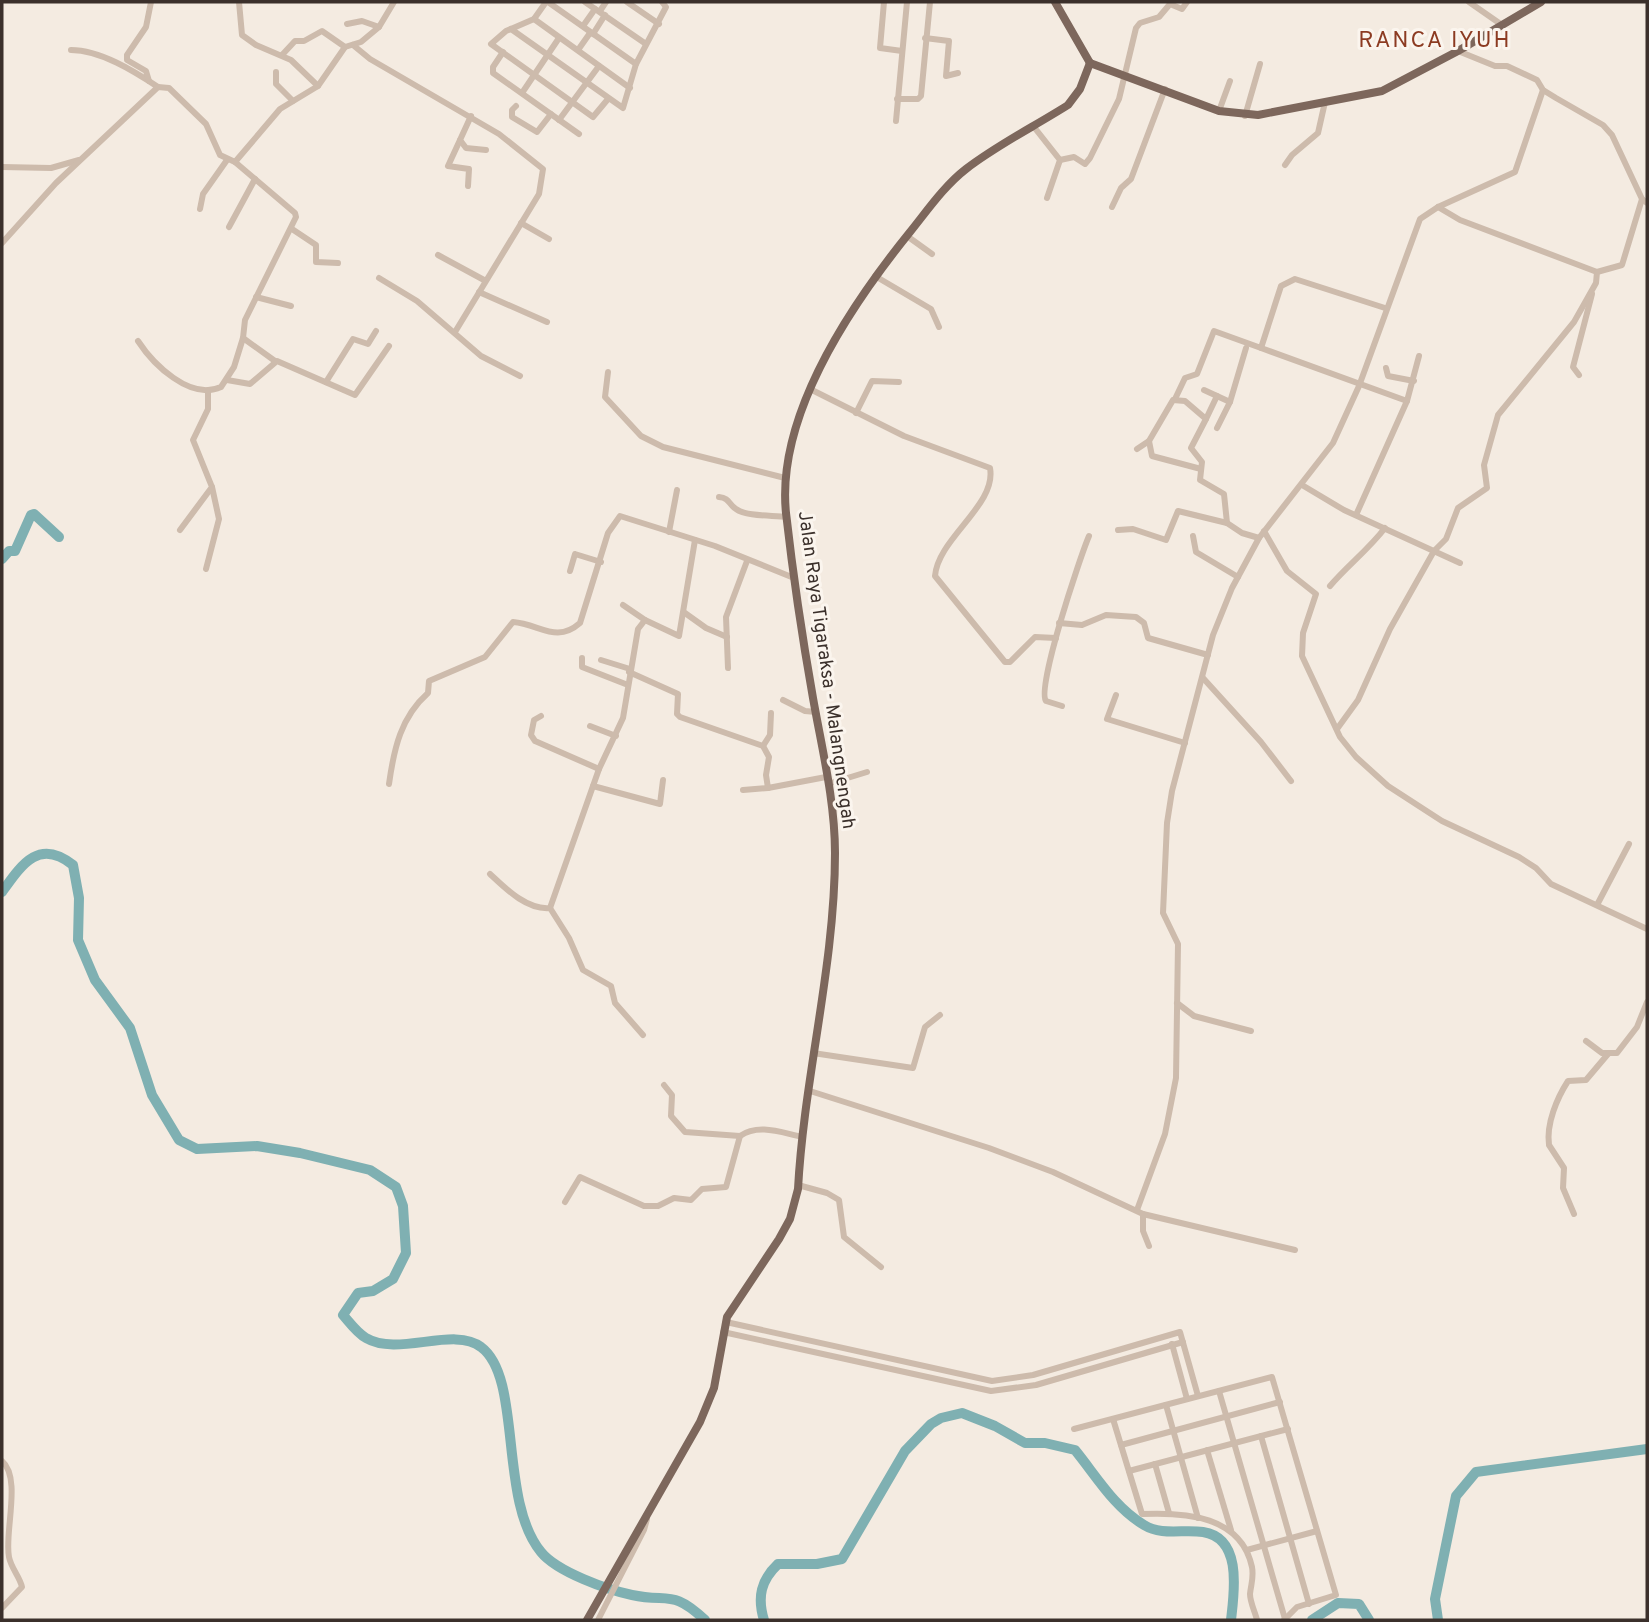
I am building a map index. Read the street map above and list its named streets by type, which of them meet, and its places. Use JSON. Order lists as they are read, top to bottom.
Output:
{
  "streets": {
    "main road": ["Jalan Raya Tigaraksa - Malangnengah"]
  },
  "districts": ["RANCA IYUH"]
}
